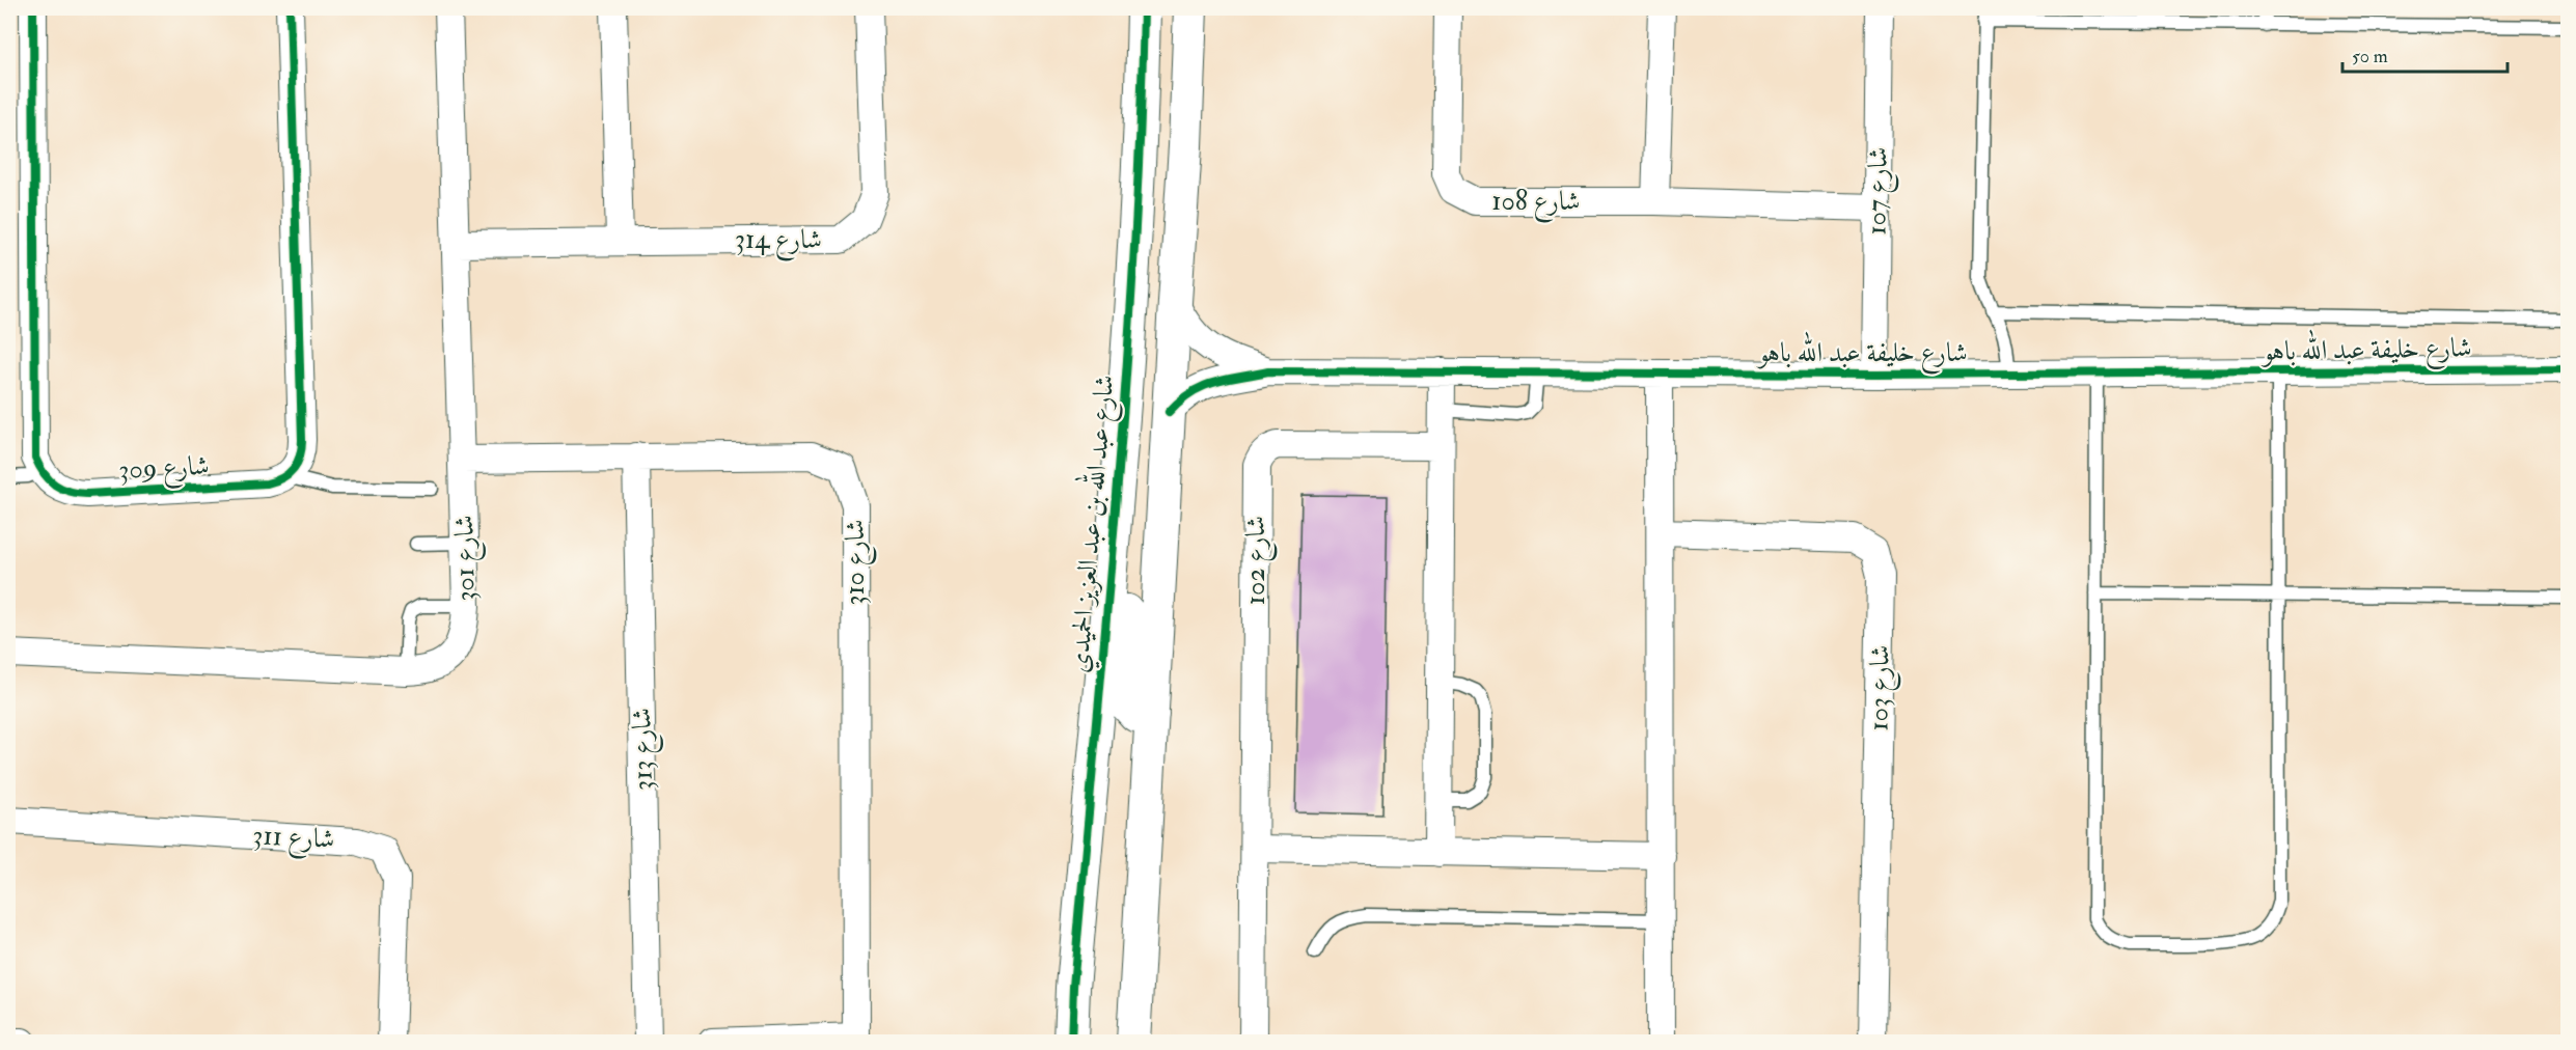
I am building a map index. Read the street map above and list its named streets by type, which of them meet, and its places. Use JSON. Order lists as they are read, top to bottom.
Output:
{
  "streets": {
    "street": [
      "شارع 107",
      "شارع 108",
      "شارع 314",
      "شارع خليفة عبد الله باهو",
      "شارع 309",
      "شارع عبد الله بن عبد العزيز الحميدي",
      "شارع 301",
      "شارع 102",
      "شارع 310",
      "شارع 103",
      "شارع 313",
      "شارع 311"
    ]
  },
  "crossings": [
    ["شارع 107", "شارع 108"],
    ["شارع 107", "شارع خليفة عبد الله باهو"],
    ["شارع 314", "شارع 301"],
    ["شارع 301", "شارع 310"],
    ["شارع 310", "شارع 313"]
  ],
  "scale_bar": "50 m"
}
